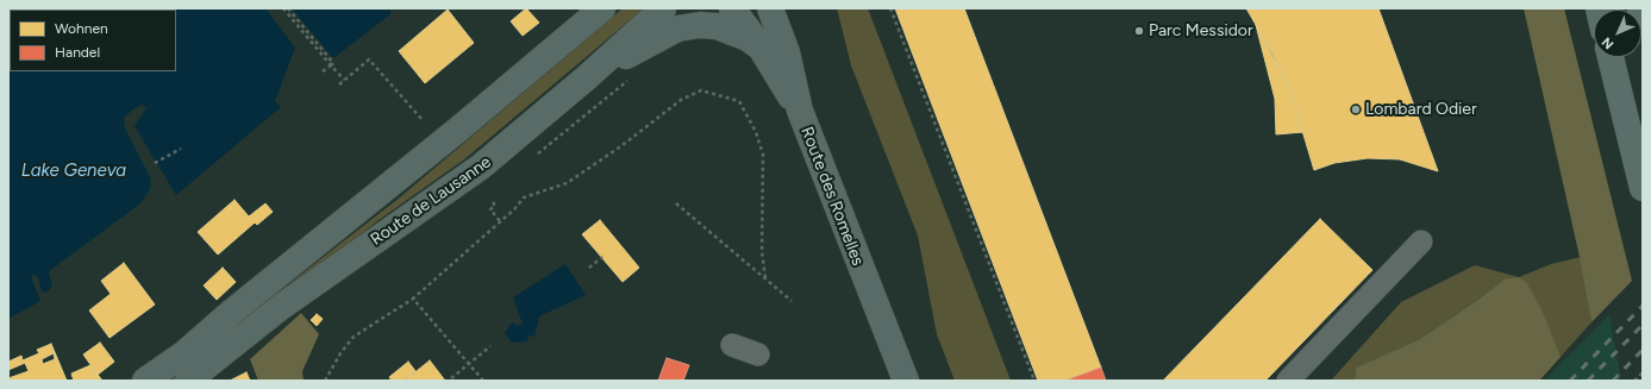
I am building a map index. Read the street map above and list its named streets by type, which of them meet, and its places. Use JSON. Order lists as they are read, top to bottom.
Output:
{
  "streets": {
    "main road": ["Route des Romelles", "Route de Lausanne"]
  },
  "water": ["Lake Geneva"],
  "places": ["Parc Messidor", "Lombard Odier"],
  "legend": ["Wohnen", "Handel"],
  "north": "bottom left"
}
